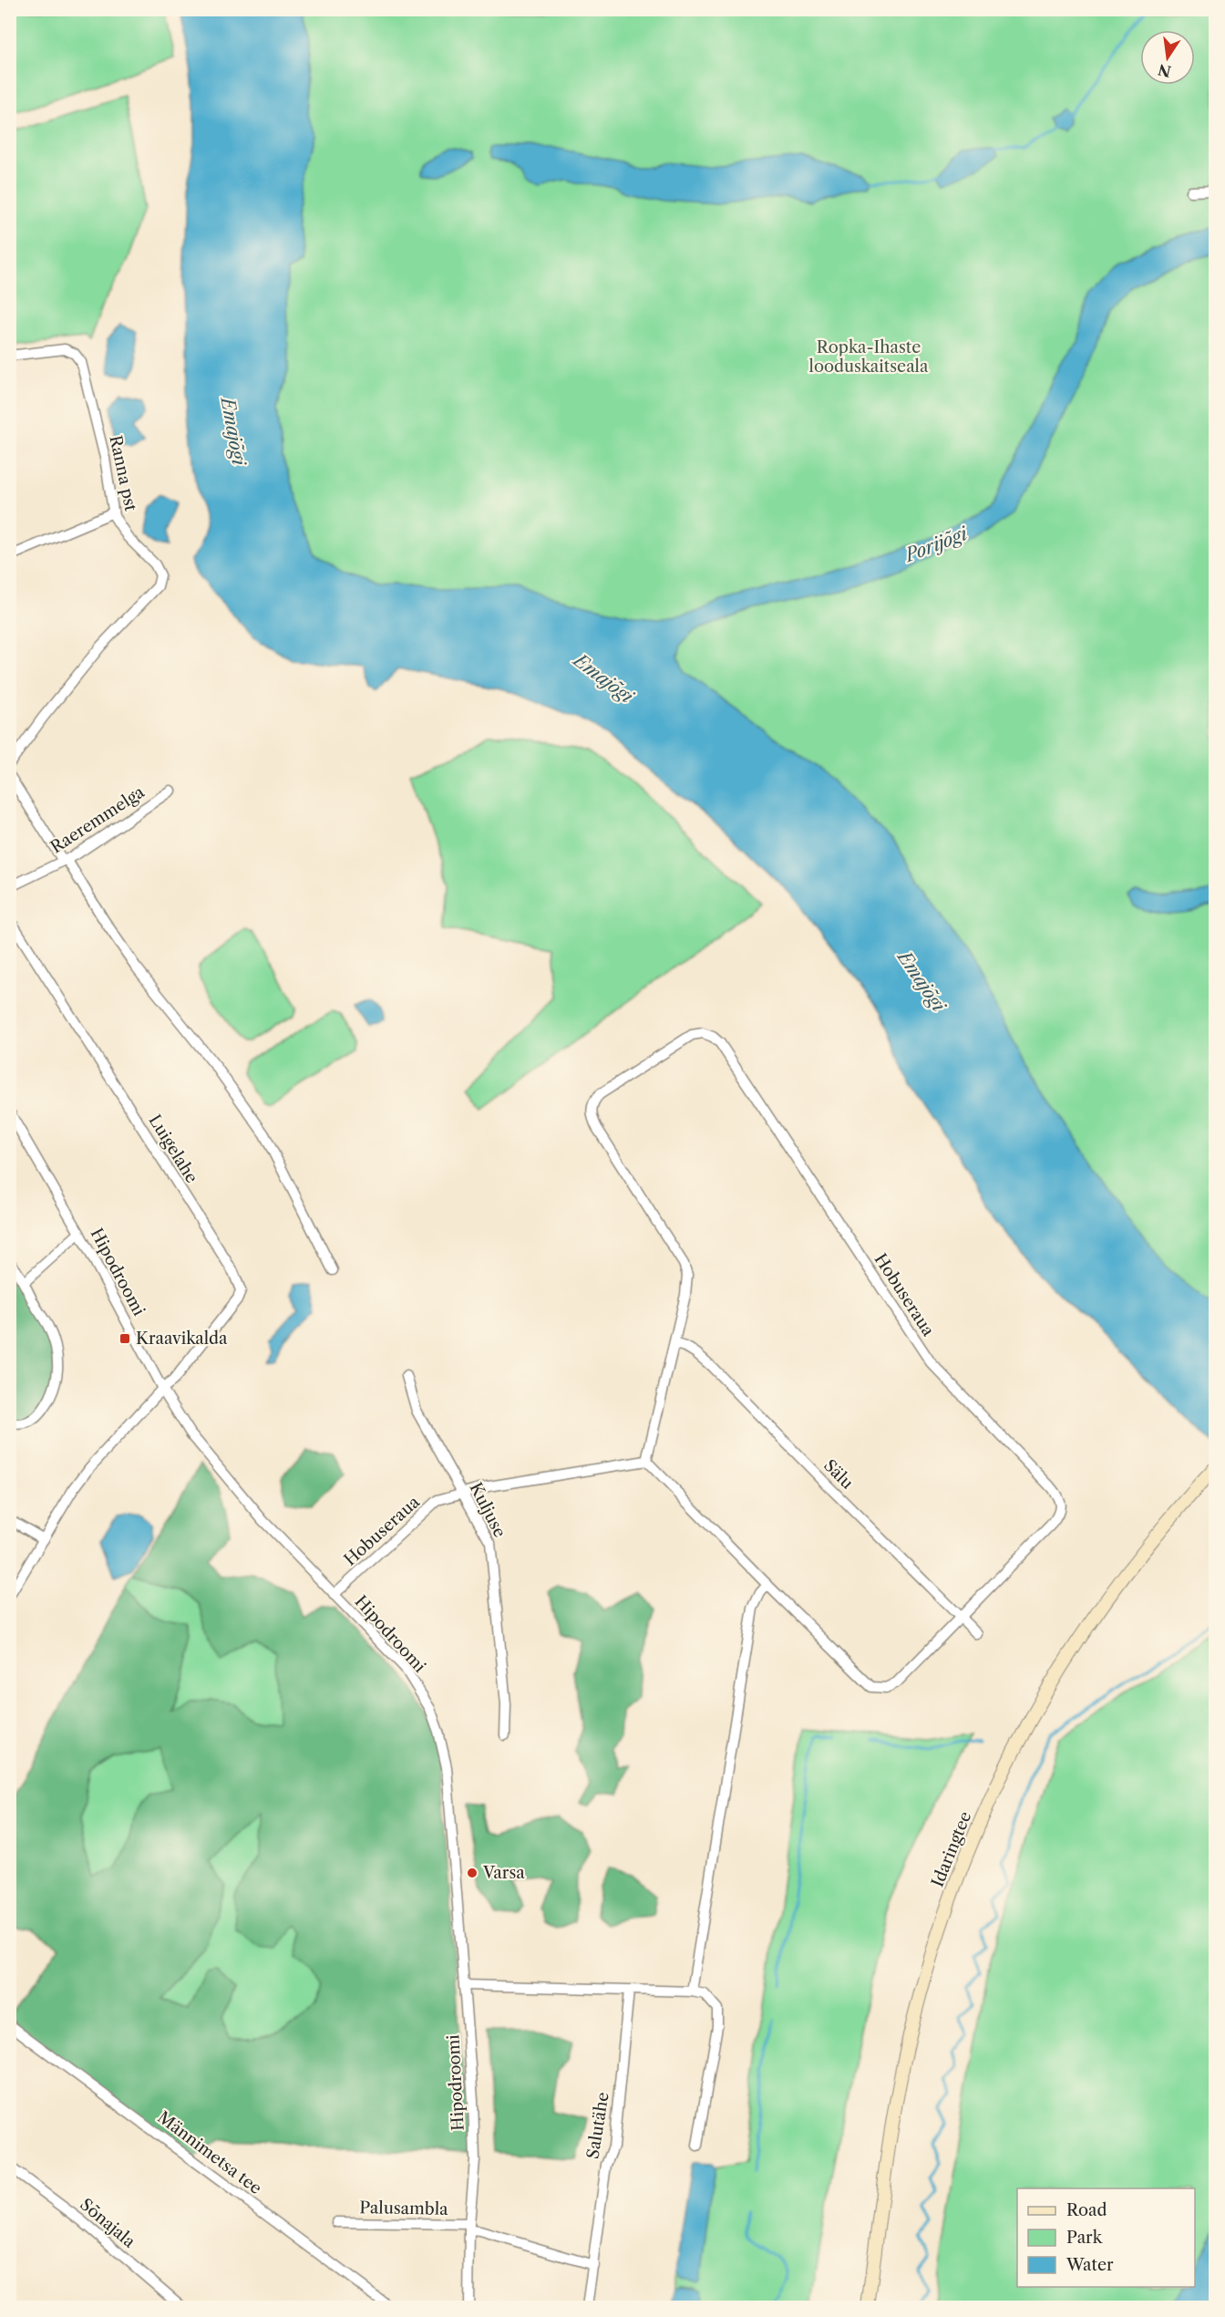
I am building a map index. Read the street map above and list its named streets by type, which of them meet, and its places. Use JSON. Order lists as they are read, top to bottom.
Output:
{
  "streets": {
    "main road": ["Idaringtee"],
    "street": [
      "Ranna pst",
      "Raeremmelga",
      "Luigelahe",
      "Hipodroomi",
      "Hobuseraua",
      "Sälu",
      "Kuljuse",
      "Salutähe",
      "Männimetsa tee",
      "Palusambla",
      "Sõnajala"
    ]
  },
  "crossings": [
    ["Luigelahe", "Hipodroomi"],
    ["Hipodroomi", "Hobuseraua"],
    ["Hipodroomi", "Palusambla"],
    ["Hobuseraua", "Sälu"],
    ["Hobuseraua", "Kuljuse"]
  ],
  "water": ["Emajõgi", "Porijõgi"],
  "parks": ["Ropka-Ihaste looduskaitseala"],
  "places": {
    "transit": ["Kraavikalda"],
    "other": ["Varsa"]
  },
  "legend": ["Road", "Park", "Water"],
  "north": "bottom"
}
